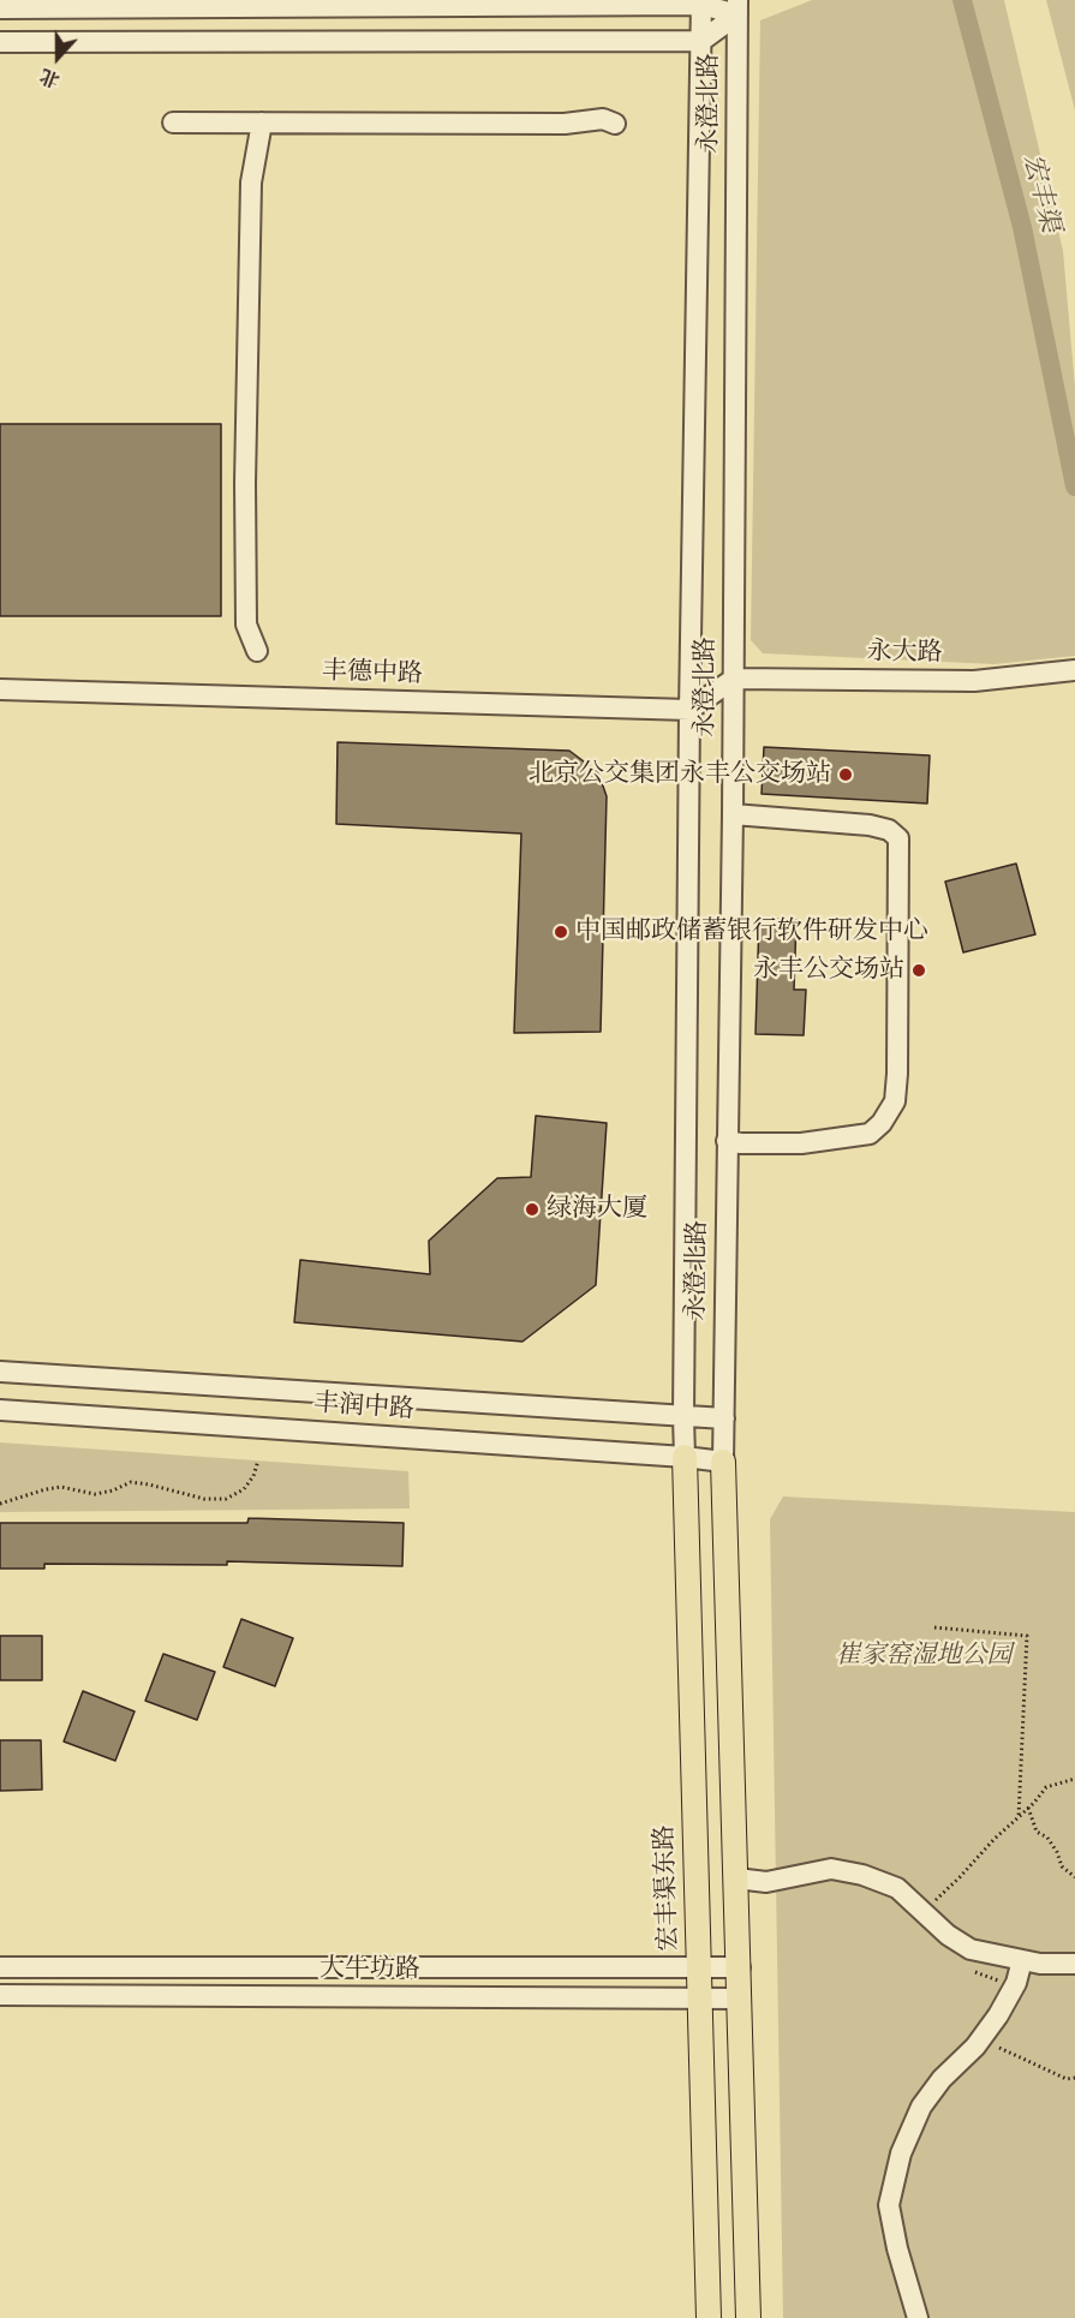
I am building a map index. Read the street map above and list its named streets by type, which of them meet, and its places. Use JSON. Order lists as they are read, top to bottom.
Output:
{
  "streets": {
    "main road": ["宏丰渠东路"],
    "street": [
      "永澄北路",
      "永大路",
      "丰德中路",
      "丰润中路",
      "大牛坊路"
    ]
  },
  "crossings": [
    ["永澄北路", "永大路"],
    ["永澄北路", "丰德中路"],
    ["永澄北路", "丰润中路"],
    ["永澄北路", "宏丰渠东路"],
    ["丰润中路", "宏丰渠东路"],
    ["宏丰渠东路", "大牛坊路"]
  ],
  "water": ["宏丰渠"],
  "parks": ["崔家窑湿地公园"],
  "places": [
    "北京公交集团永丰公交场站",
    "中国邮政储蓄银行软件研发中心",
    "永丰公交场站",
    "绿海大厦"
  ],
  "north": "bottom"
}
